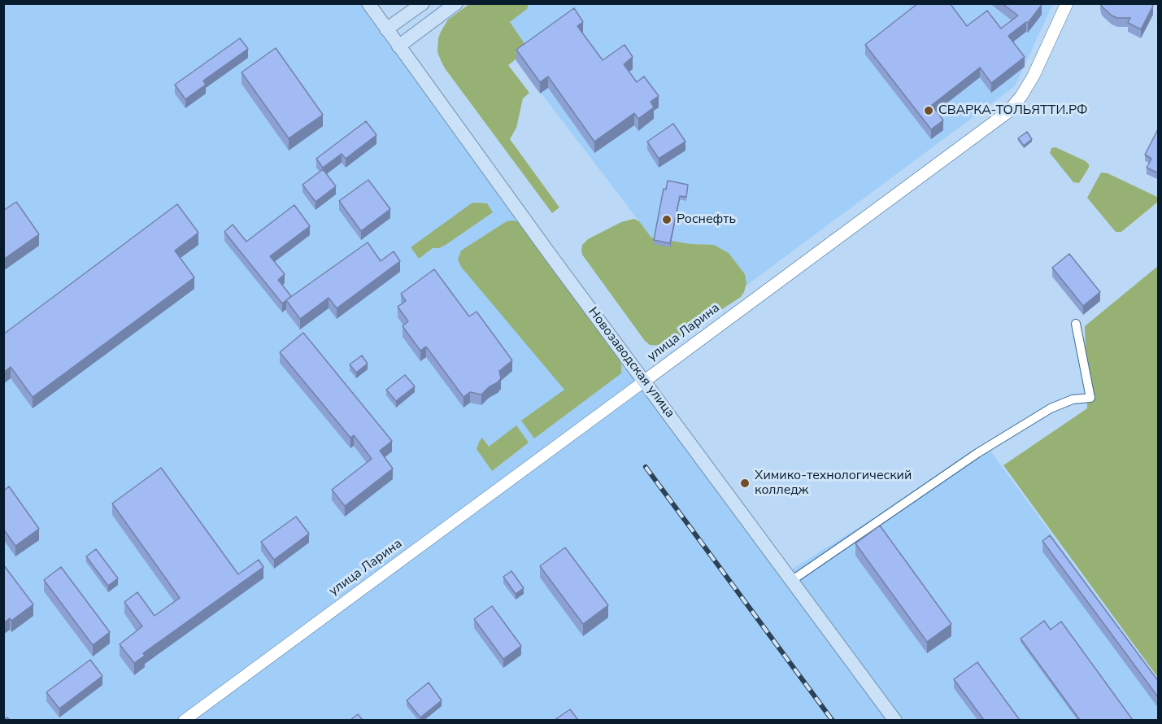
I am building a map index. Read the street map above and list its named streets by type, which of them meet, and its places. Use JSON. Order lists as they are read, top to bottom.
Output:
{
  "streets": {
    "main road": ["улица Ларина", "Новозаводская улица"]
  },
  "crossings": [
    ["улица Ларина", "Новозаводская улица"]
  ],
  "places": ["СВАРКА-ТОЛЬЯТТИ.РФ", "Роснефть", "Химико-технологический колледж"]
}
